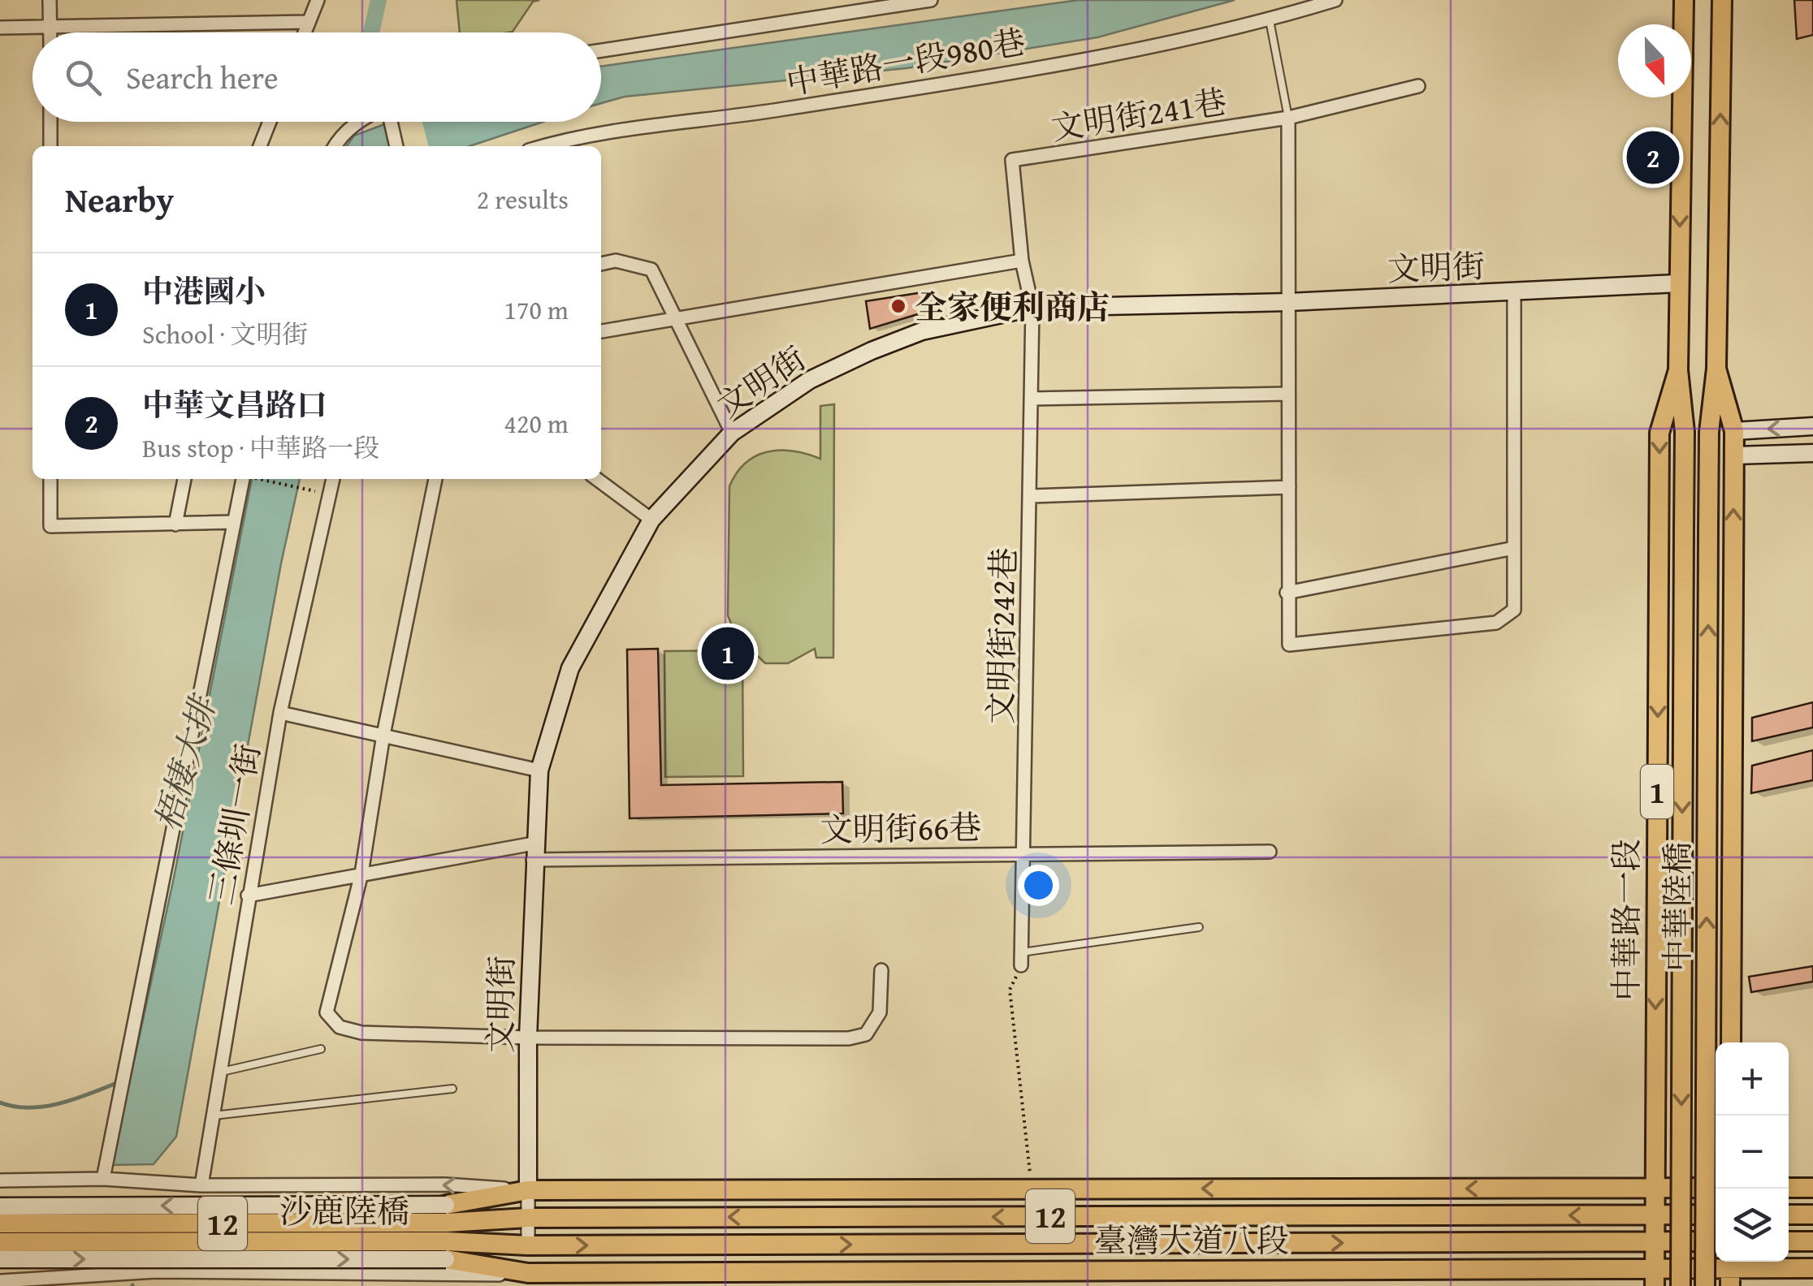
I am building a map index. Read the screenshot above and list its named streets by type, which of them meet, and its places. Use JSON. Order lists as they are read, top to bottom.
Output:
{
  "streets": {
    "main road": [
      "1",
      "中華陸橋",
      "中華路一段",
      "沙鹿陸橋",
      "12",
      "臺灣大道八段"
    ],
    "street": [
      "中華路一段980巷",
      "文明街241巷",
      "文明街",
      "文明街242巷",
      "三條圳一街",
      "文明街66巷"
    ]
  },
  "crossings": [
    ["文明街241巷", "文明街"],
    ["文明街241巷", "文明街242巷"],
    ["文明街", "文明街242巷"],
    ["文明街", "文明街66巷"],
    ["文明街", "中華路一段"],
    ["文明街", "臺灣大道八段"],
    ["文明街242巷", "文明街66巷"],
    ["1", "中華陸橋"],
    ["1", "中華路一段"],
    ["1", "臺灣大道八段"],
    ["三條圳一街", "文明街66巷"],
    ["中華陸橋", "中華路一段"],
    ["中華路一段", "臺灣大道八段"],
    ["沙鹿陸橋", "臺灣大道八段"]
  ],
  "water": ["梧棲大排"],
  "places": ["全家便利商店"],
  "north": "bottom",
  "page": {
    "search": "Search here",
    "pins": ["2", "1"],
    "heading": ["Nearby", "2 results"],
    "list": [
      {
        "mark": "1",
        "name": "中港國小",
        "note": "School · 文明街",
        "value": "170 m"
      },
      {
        "mark": "2",
        "name": "中華文昌路口",
        "note": "Bus stop · 中華路一段",
        "value": "420 m"
      }
    ],
    "map_buttons": ["+", "−"]
  }
}
